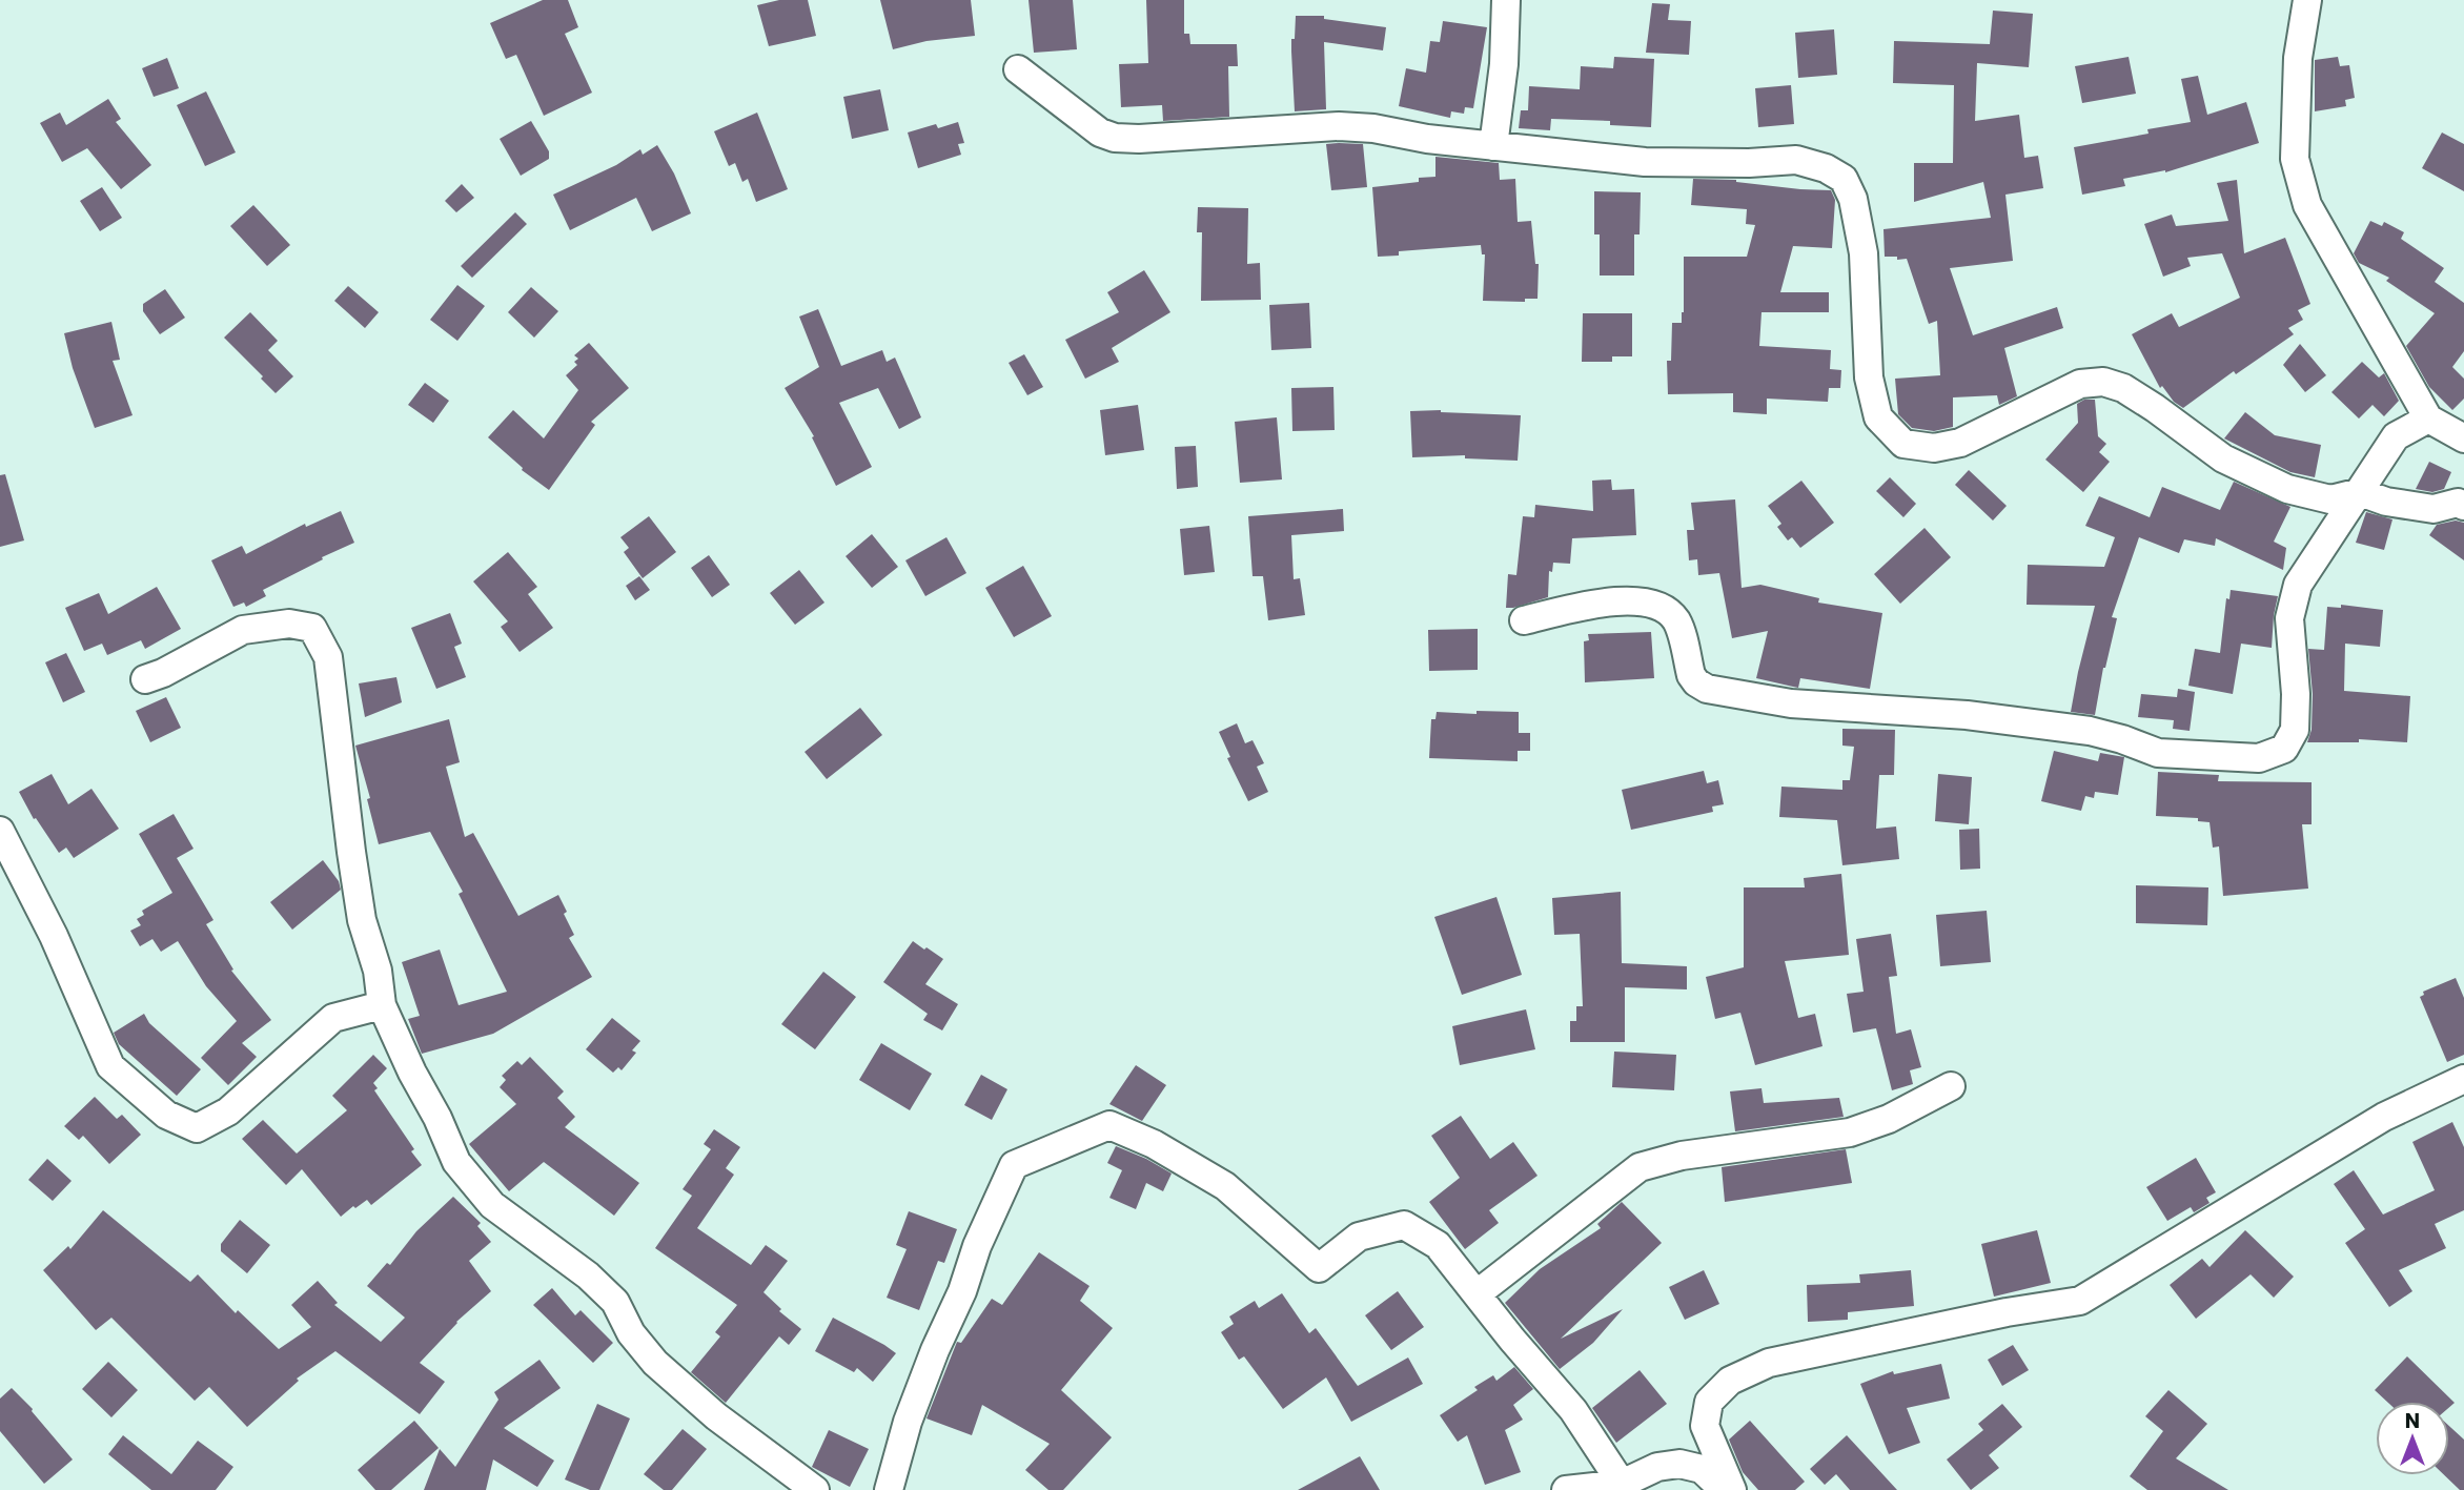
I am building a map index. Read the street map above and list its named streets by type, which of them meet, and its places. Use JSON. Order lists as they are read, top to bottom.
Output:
{
  "north": "top"
}
